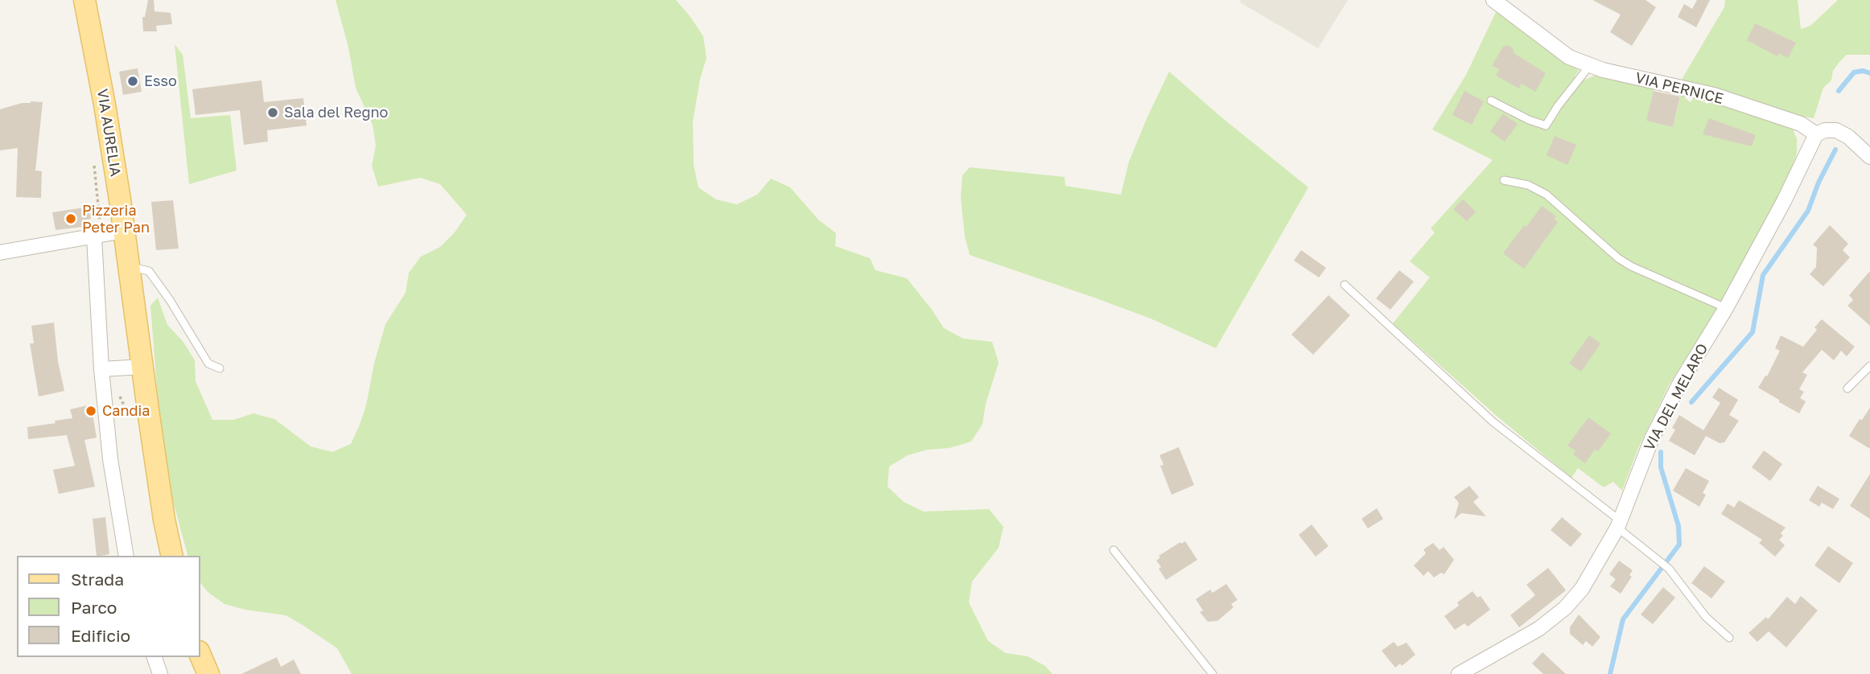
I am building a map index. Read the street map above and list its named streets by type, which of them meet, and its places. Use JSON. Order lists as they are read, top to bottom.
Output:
{
  "streets": {
    "main road": ["VIA AURELIA"],
    "street": ["VIA PERNICE", "VIA DEL MELARO"]
  },
  "crossings": [
    ["VIA PERNICE", "VIA DEL MELARO"]
  ],
  "places": [
    "Esso",
    "Sala del Regno",
    "Pizzeria Peter Pan",
    "Candia"
  ],
  "legend": ["Strada", "Parco", "Edificio"]
}
